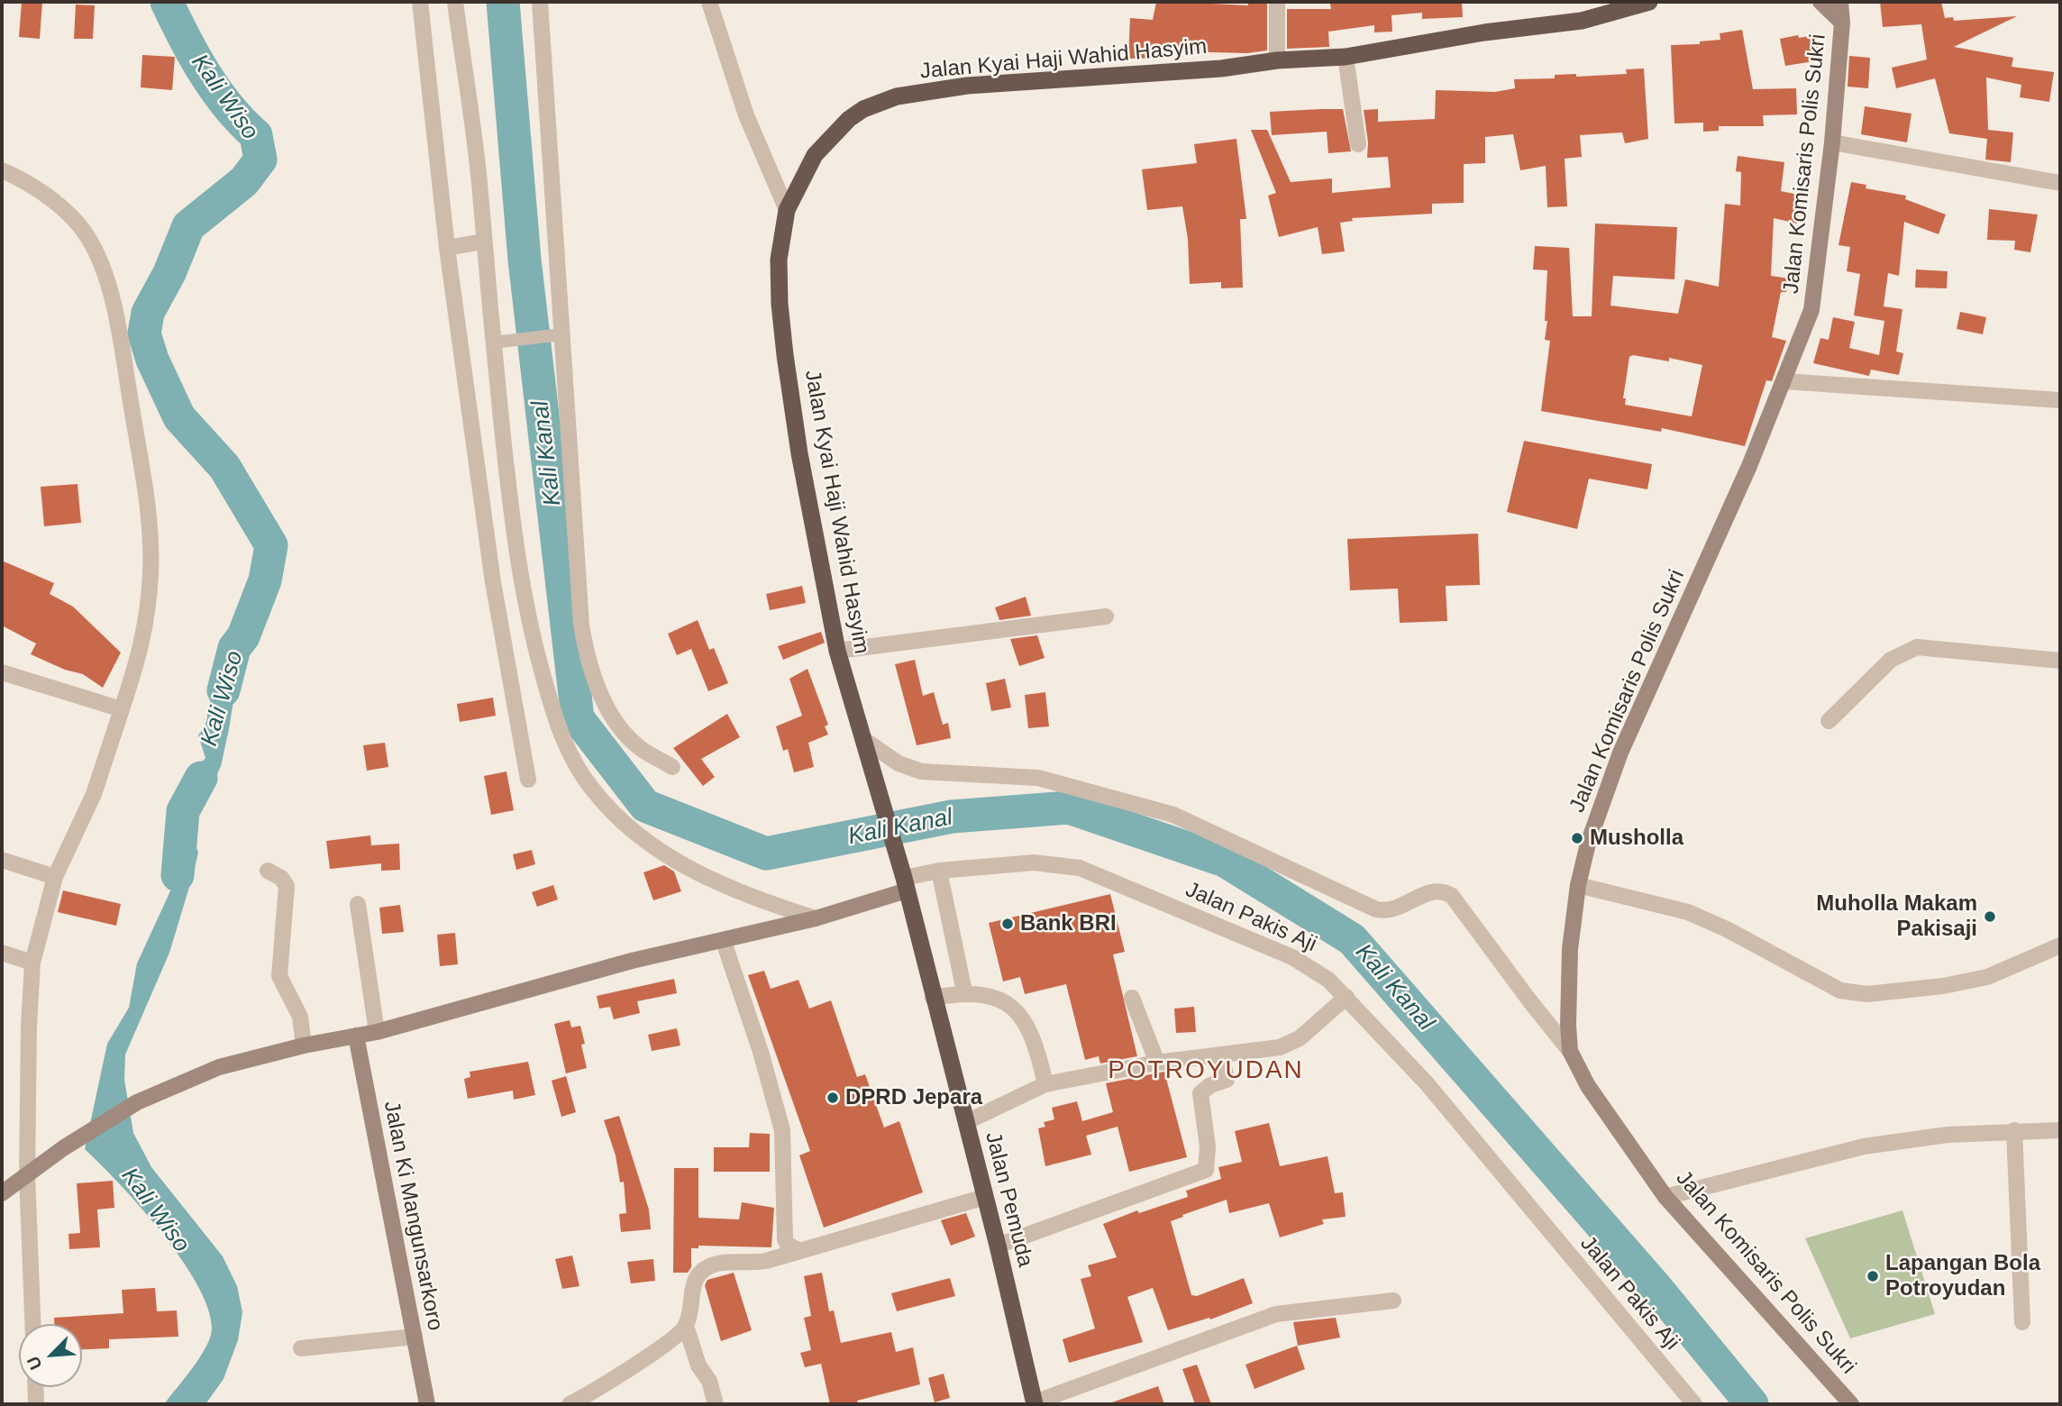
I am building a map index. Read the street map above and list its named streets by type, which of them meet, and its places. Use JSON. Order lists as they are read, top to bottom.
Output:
{
  "streets": {
    "highway": ["Jalan Kyai Haji Wahid Hasyim", "Jalan Pemuda"],
    "main road": ["Jalan Komisaris Polis Sukri", "Jalan Ki Mangunsarkoro"],
    "street": ["Jalan Pakis Aji"]
  },
  "crossings": [
    ["Jalan Kyai Haji Wahid Hasyim", "Jalan Pemuda"],
    ["Jalan Pakis Aji", "Jalan Pemuda"]
  ],
  "districts": ["POTROYUDAN"],
  "water": ["Kali Wiso", "Kali Kanal"],
  "places": [
    "Musholla",
    "Muholla Makam Pakisaji",
    "Bank BRI",
    "DPRD Jepara",
    "Lapangan Bola Potroyudan"
  ],
  "north": "bottom left"
}
